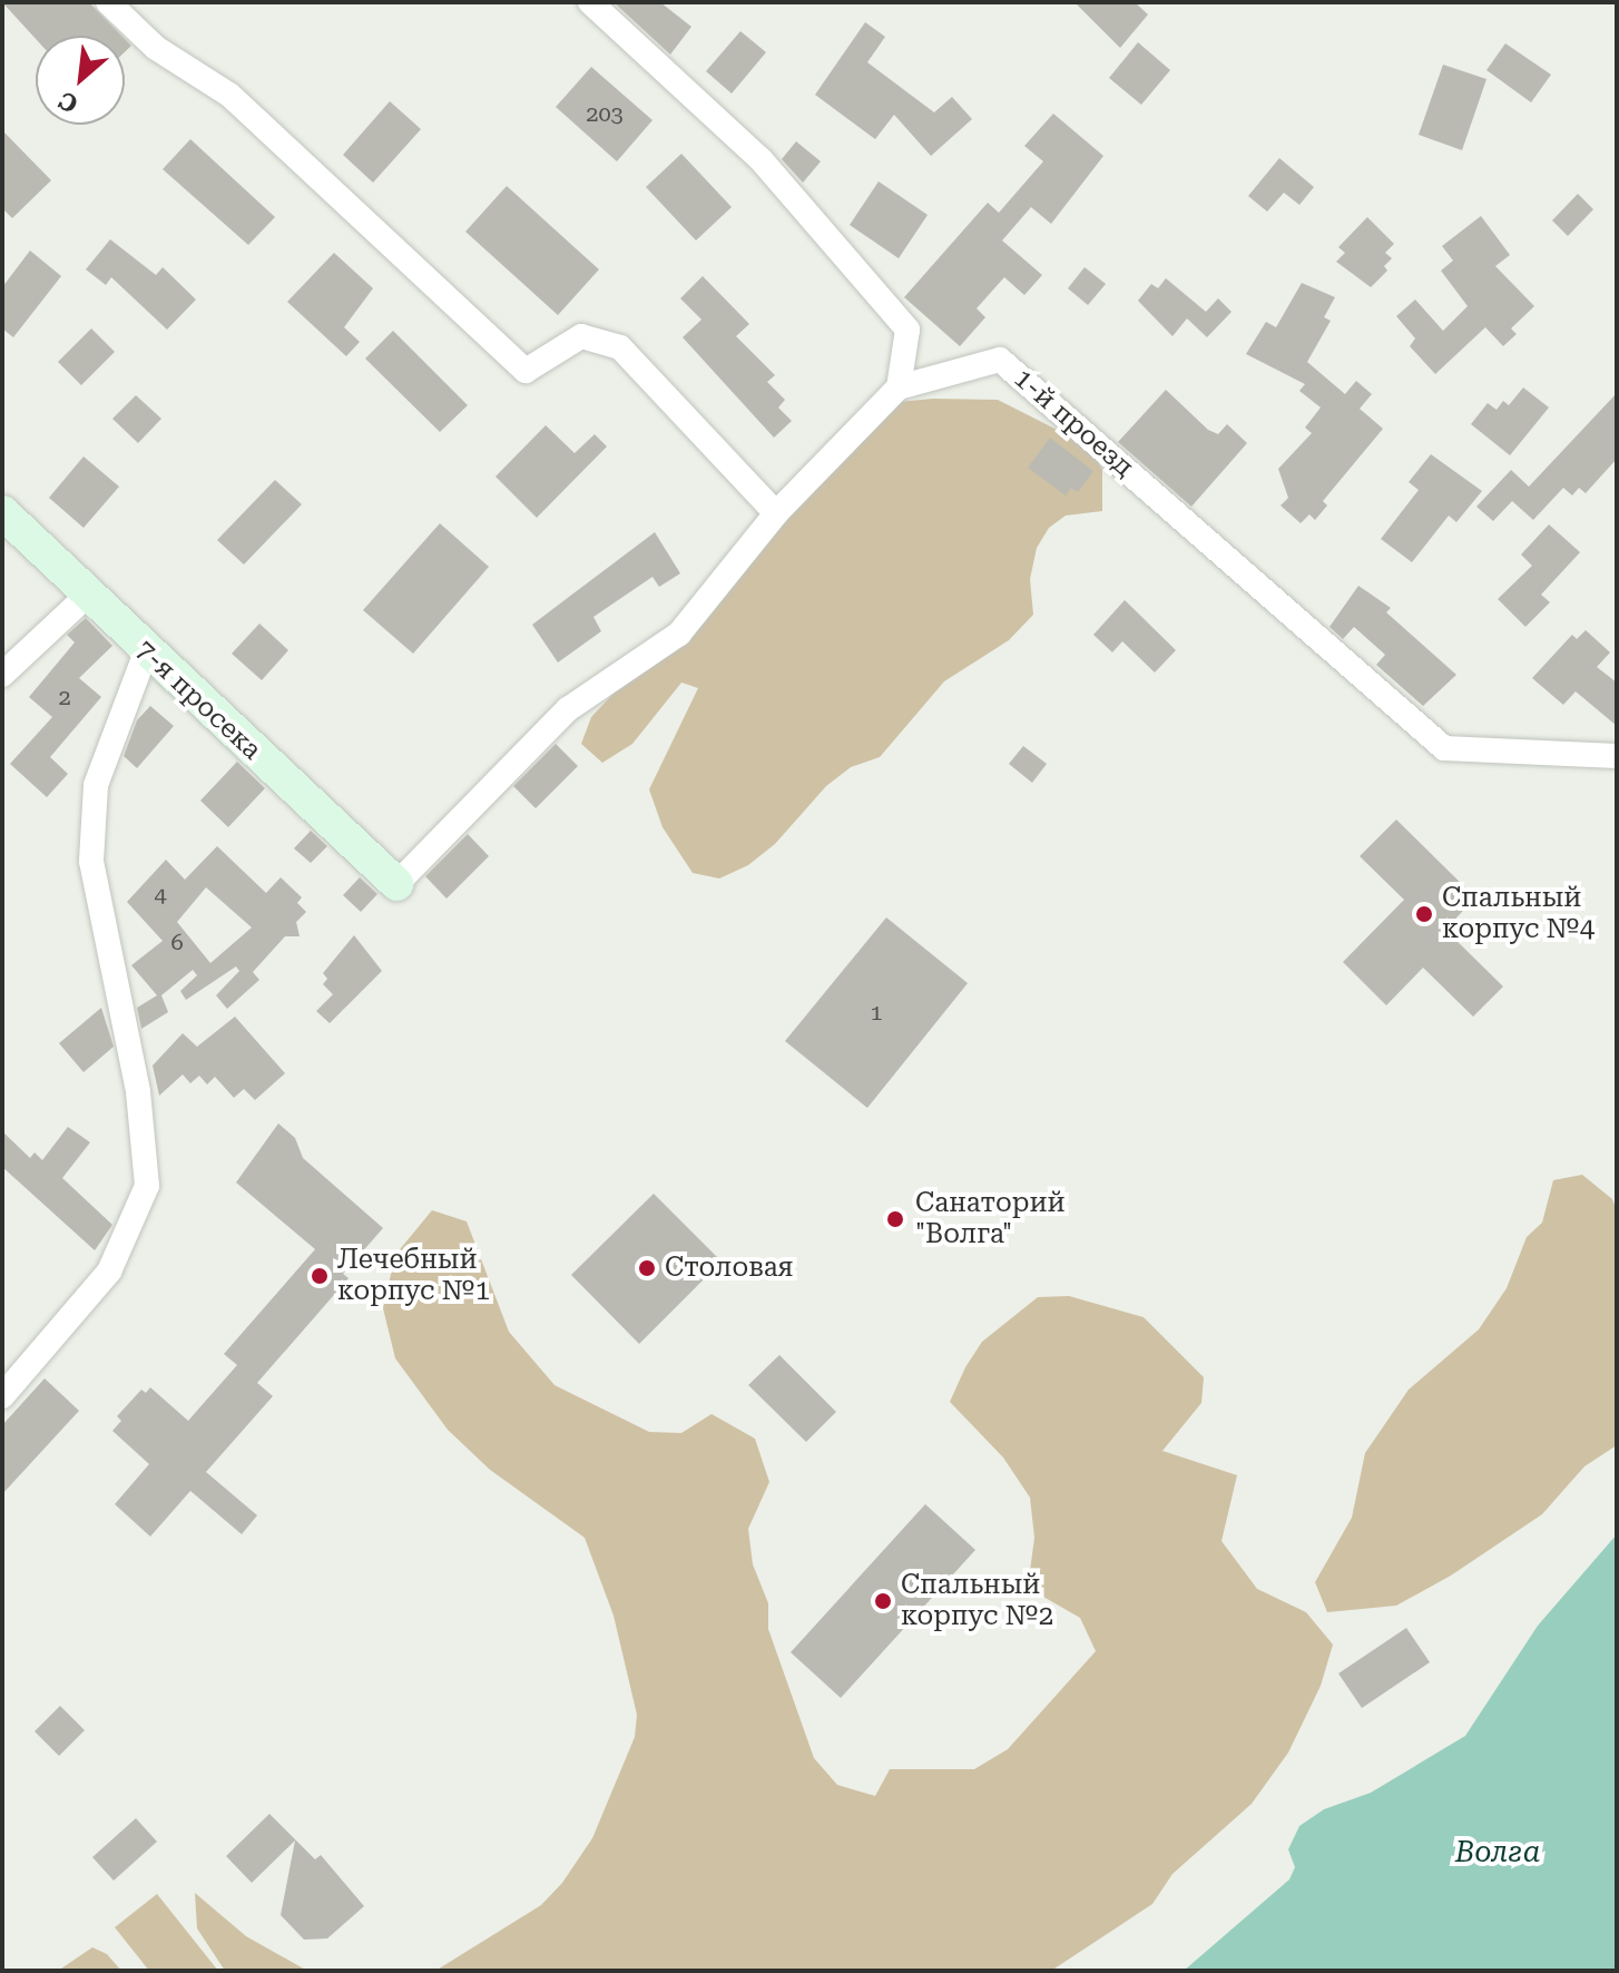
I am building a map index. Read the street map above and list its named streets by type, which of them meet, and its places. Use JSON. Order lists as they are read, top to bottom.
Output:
{
  "streets": {
    "street": ["1-й проезд", "7-я просека"]
  },
  "water": ["Волга"],
  "places": [
    "Спальный корпус №4",
    "Санаторий \"Волга\"",
    "Столовая",
    "Лечебный корпус №1",
    "Спальный корпус №2"
  ],
  "house_numbers": [
    "203",
    "2",
    "4",
    "6",
    "1"
  ],
  "north": "bottom left"
}
